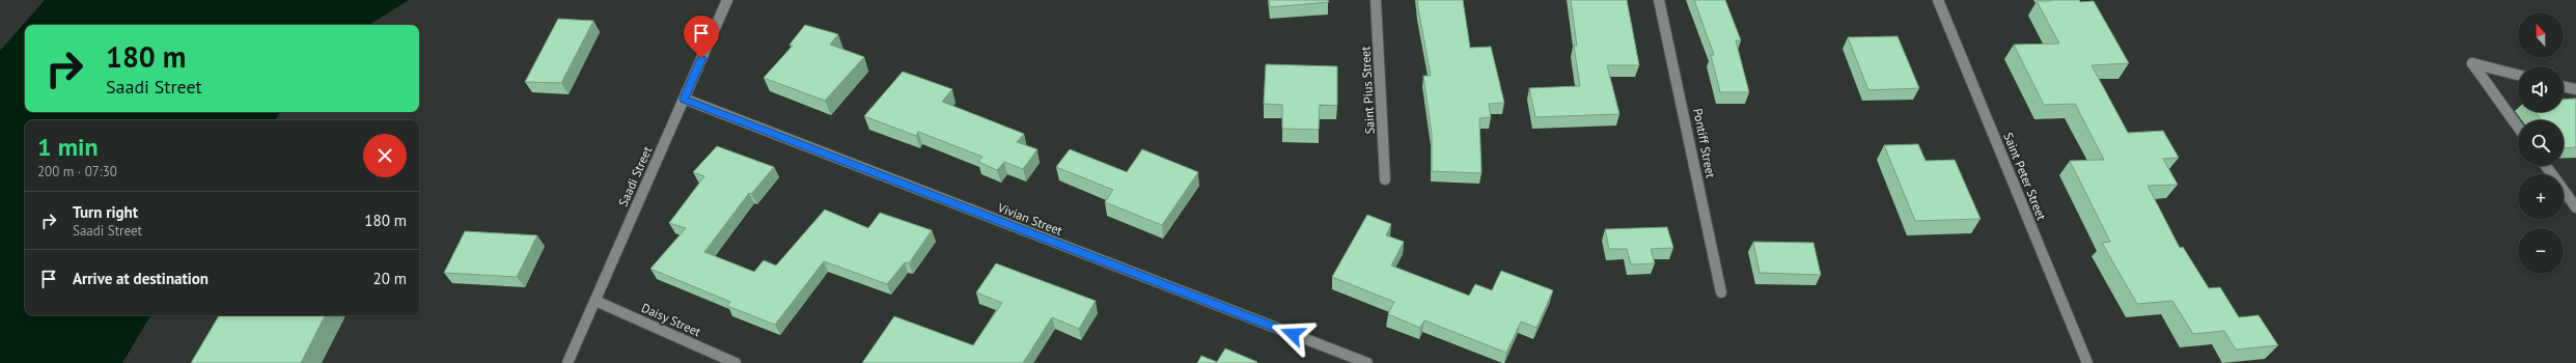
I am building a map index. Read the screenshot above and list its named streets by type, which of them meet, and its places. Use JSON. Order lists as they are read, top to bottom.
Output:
{
  "streets": {
    "street": [
      "Saint Pius Street",
      "Pontiff Street",
      "Saadi Street",
      "Saint Peter Street",
      "Vivian Street",
      "Daisy Street"
    ]
  },
  "crossings": [
    ["Saadi Street", "Vivian Street"],
    ["Saadi Street", "Daisy Street"]
  ],
  "north": "top",
  "page": {
    "map_buttons": ["+", "−"],
    "turn": ["180 m", "Saadi Street"],
    "heading": ["1 min", "200 m · 07:30"],
    "list": [
      {
        "name": "Turn right",
        "note": "Saadi Street",
        "value": "180 m"
      },
      {
        "name": "Arrive at destination",
        "value": "20 m"
      }
    ]
  }
}
